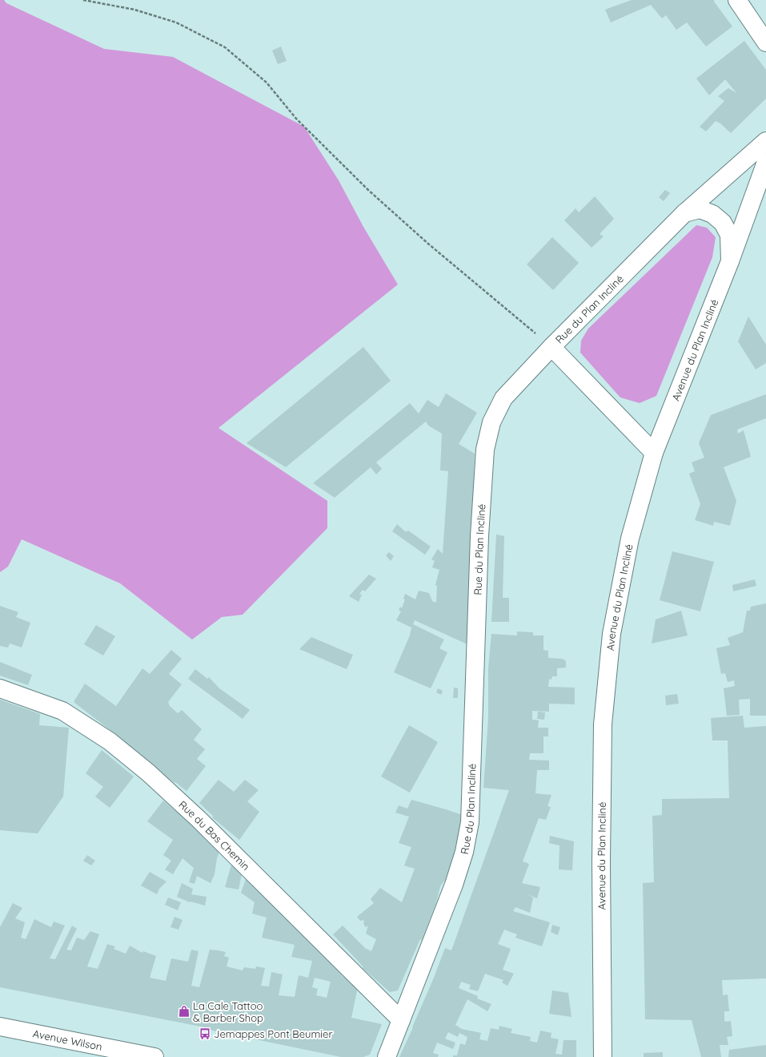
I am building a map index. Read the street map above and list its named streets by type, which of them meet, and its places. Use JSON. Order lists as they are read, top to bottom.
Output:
{
  "streets": {
    "street": [
      "Rue du Plan Incliné",
      "Avenue du Plan Incliné",
      "Rue du Bas Chemin",
      "Avenue Wilson"
    ]
  },
  "crossings": [
    ["Rue du Plan Incliné", "Rue du Bas Chemin"]
  ],
  "places": {
    "shop": ["La Cale Tattoo & Barber Shop"],
    "bus stop": ["Jemappes Pont Beumier"]
  }
}
